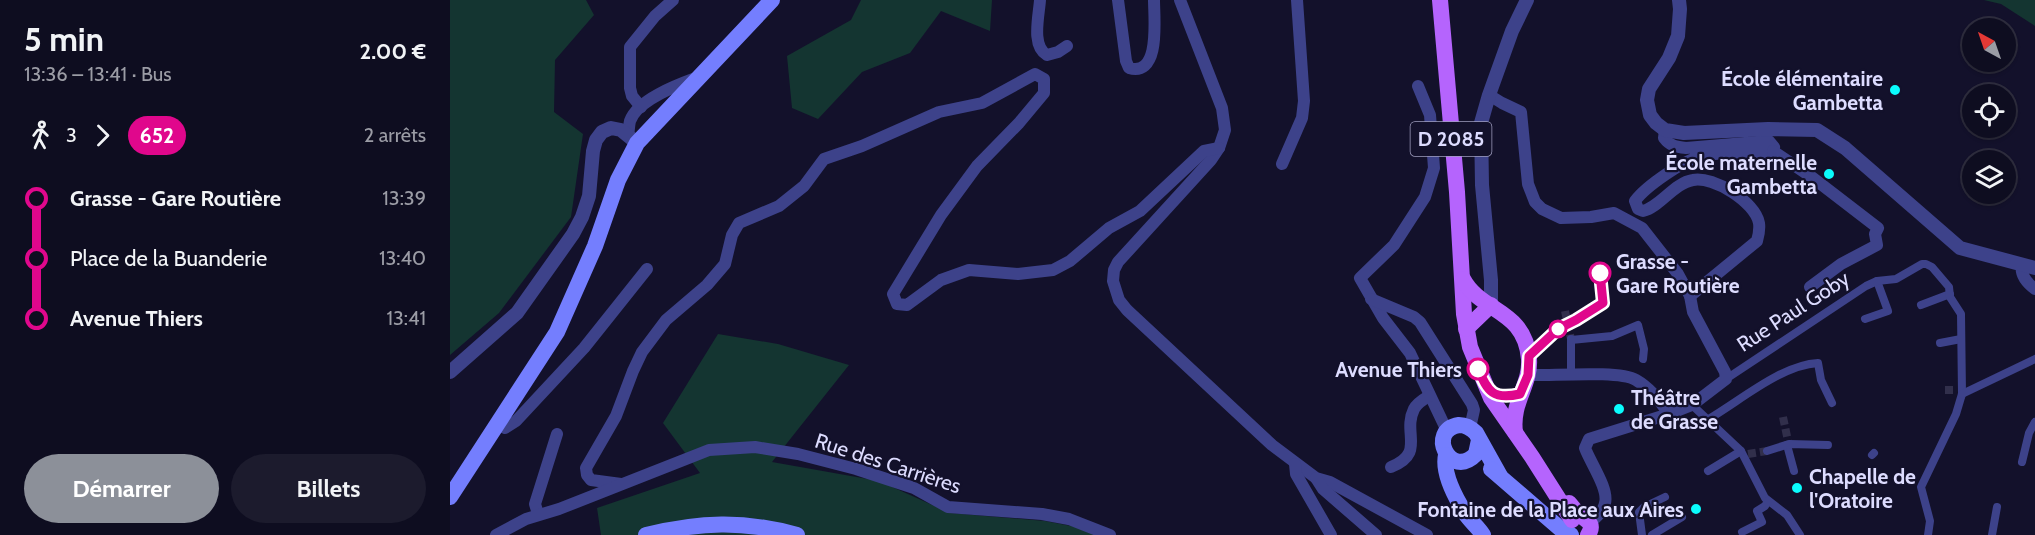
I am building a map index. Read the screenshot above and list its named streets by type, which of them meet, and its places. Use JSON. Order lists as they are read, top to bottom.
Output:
{
  "streets": {
    "main road": ["D 2085"],
    "street": ["Rue Paul Goby", "Rue des Carrières"]
  },
  "crossings": [
    ["D 2085", "Rue Paul Goby"]
  ],
  "places": [
    "École élémentaire Gambetta",
    "École maternelle Gambetta",
    "Grasse - Gare Routière",
    "Avenue Thiers",
    "Théâtre de Grasse",
    "Chapelle de l'Oratoire",
    "Fontaine de la Place aux Aires"
  ],
  "lines": ["bus line 652"],
  "north": "top left",
  "page": {
    "heading": ["5 min", "13:36 – 13:41 · Bus", "2.00 €"],
    "legs": ["3", "652", "2 arrêts"],
    "list": [
      {
        "name": "Grasse - Gare Routière",
        "value": "13:39"
      },
      {
        "name": "Place de la Buanderie",
        "value": "13:40"
      },
      {
        "name": "Avenue Thiers",
        "value": "13:41"
      }
    ],
    "buttons": ["Démarrer", "Billets"]
  }
}
